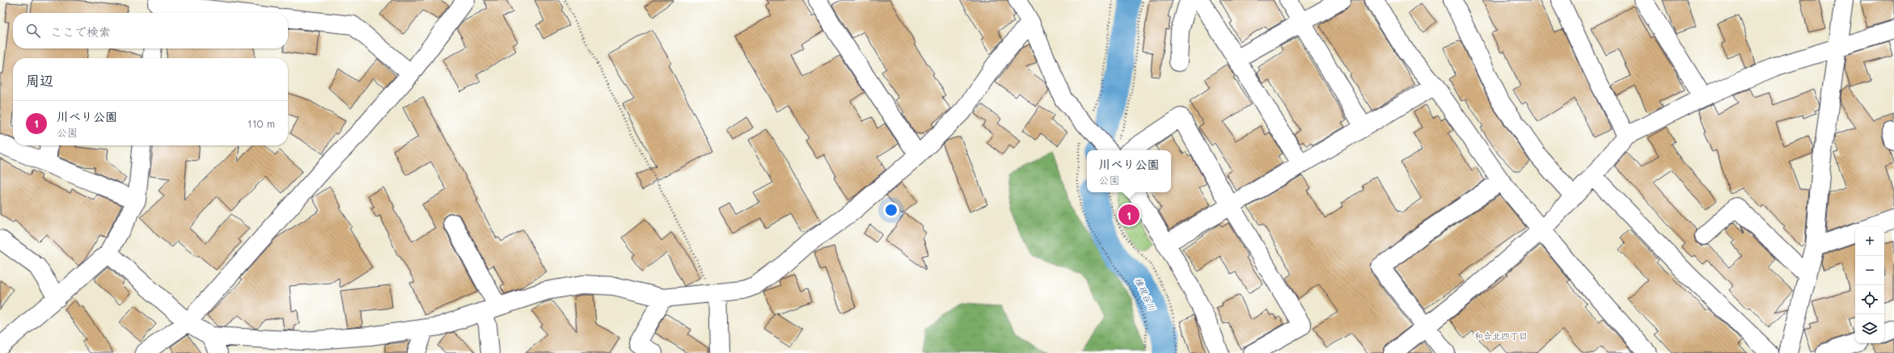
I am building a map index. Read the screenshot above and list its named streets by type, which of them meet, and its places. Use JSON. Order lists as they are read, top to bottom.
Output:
{
  "districts": ["和合北四丁目"],
  "water": ["権現谷川"],
  "page": {
    "search": "ここで検索",
    "heading": "周辺",
    "list": [
      {
        "mark": "1",
        "name": "川べり公園",
        "note": "公園",
        "value": "110 m"
      }
    ],
    "popup": ["川べり公園", "公園"],
    "pins": "1",
    "map_buttons": ["+", "−"]
  }
}
